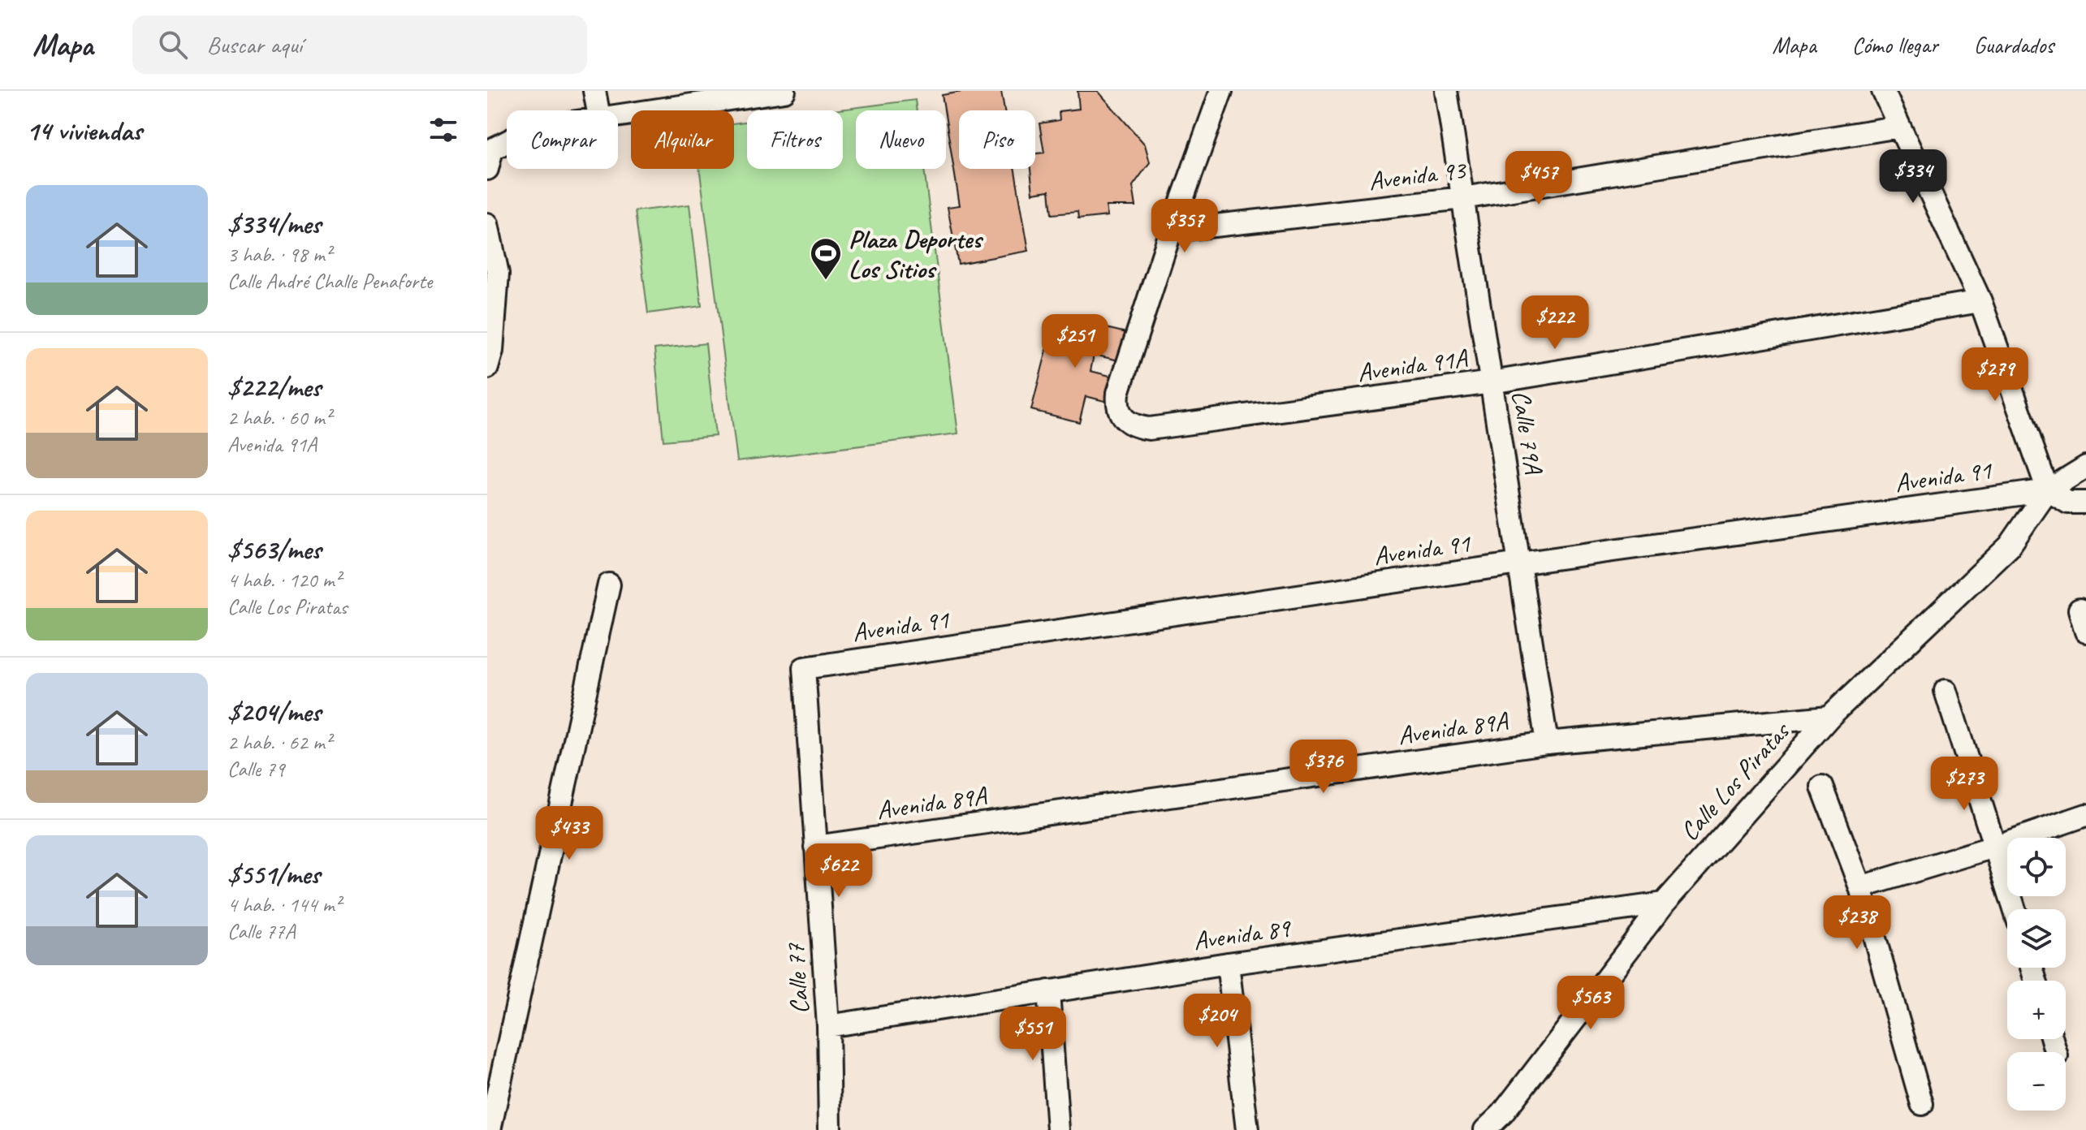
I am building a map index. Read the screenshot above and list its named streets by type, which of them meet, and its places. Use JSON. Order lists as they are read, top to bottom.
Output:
{
  "streets": {
    "street": [
      "Avenida 93",
      "Avenida 91A",
      "Calle 79A",
      "Avenida 91",
      "Avenida 89A",
      "Calle Los Piratas",
      "Avenida 89",
      "Calle 77"
    ]
  },
  "crossings": [
    ["Avenida 93", "Avenida 91A"],
    ["Avenida 93", "Calle 79A"],
    ["Avenida 91A", "Calle 79A"],
    ["Calle 79A", "Avenida 91"],
    ["Calle 79A", "Avenida 89A"],
    ["Avenida 91", "Calle Los Piratas"],
    ["Avenida 91", "Calle 77"],
    ["Avenida 89A", "Calle Los Piratas"],
    ["Avenida 89A", "Calle 77"],
    ["Calle Los Piratas", "Avenida 89"],
    ["Avenida 89", "Calle 77"]
  ],
  "places": {
    "sports": ["Plaza Deportes Los Sitios"]
  },
  "page": {
    "header": "Mapa",
    "search": "Buscar aquí",
    "nav": ["Mapa", "Cómo llegar", "Guardados"],
    "heading": "14 viviendas",
    "chip": [
      "Comprar",
      "Alquilar",
      "Filtros",
      "Nuevo",
      "Piso"
    ],
    "price": [
      "$334",
      "$457",
      "$357",
      "$222",
      "$251",
      "$279",
      "$376",
      "$273",
      "$433",
      "$622",
      "$238",
      "$563",
      "$204",
      "$551"
    ],
    "list": [
      {
        "name": "$334/mes",
        "note": "3 hab. · 98 m² · Calle André Challe Penaforte"
      },
      {
        "name": "$222/mes",
        "note": "2 hab. · 60 m² · Avenida 91A"
      },
      {
        "name": "$563/mes",
        "note": "4 hab. · 120 m² · Calle Los Piratas"
      },
      {
        "name": "$204/mes",
        "note": "2 hab. · 62 m² · Calle 79"
      },
      {
        "name": "$551/mes",
        "note": "4 hab. · 144 m² · Calle 77A"
      }
    ],
    "map_buttons": ["+", "−"]
  }
}
